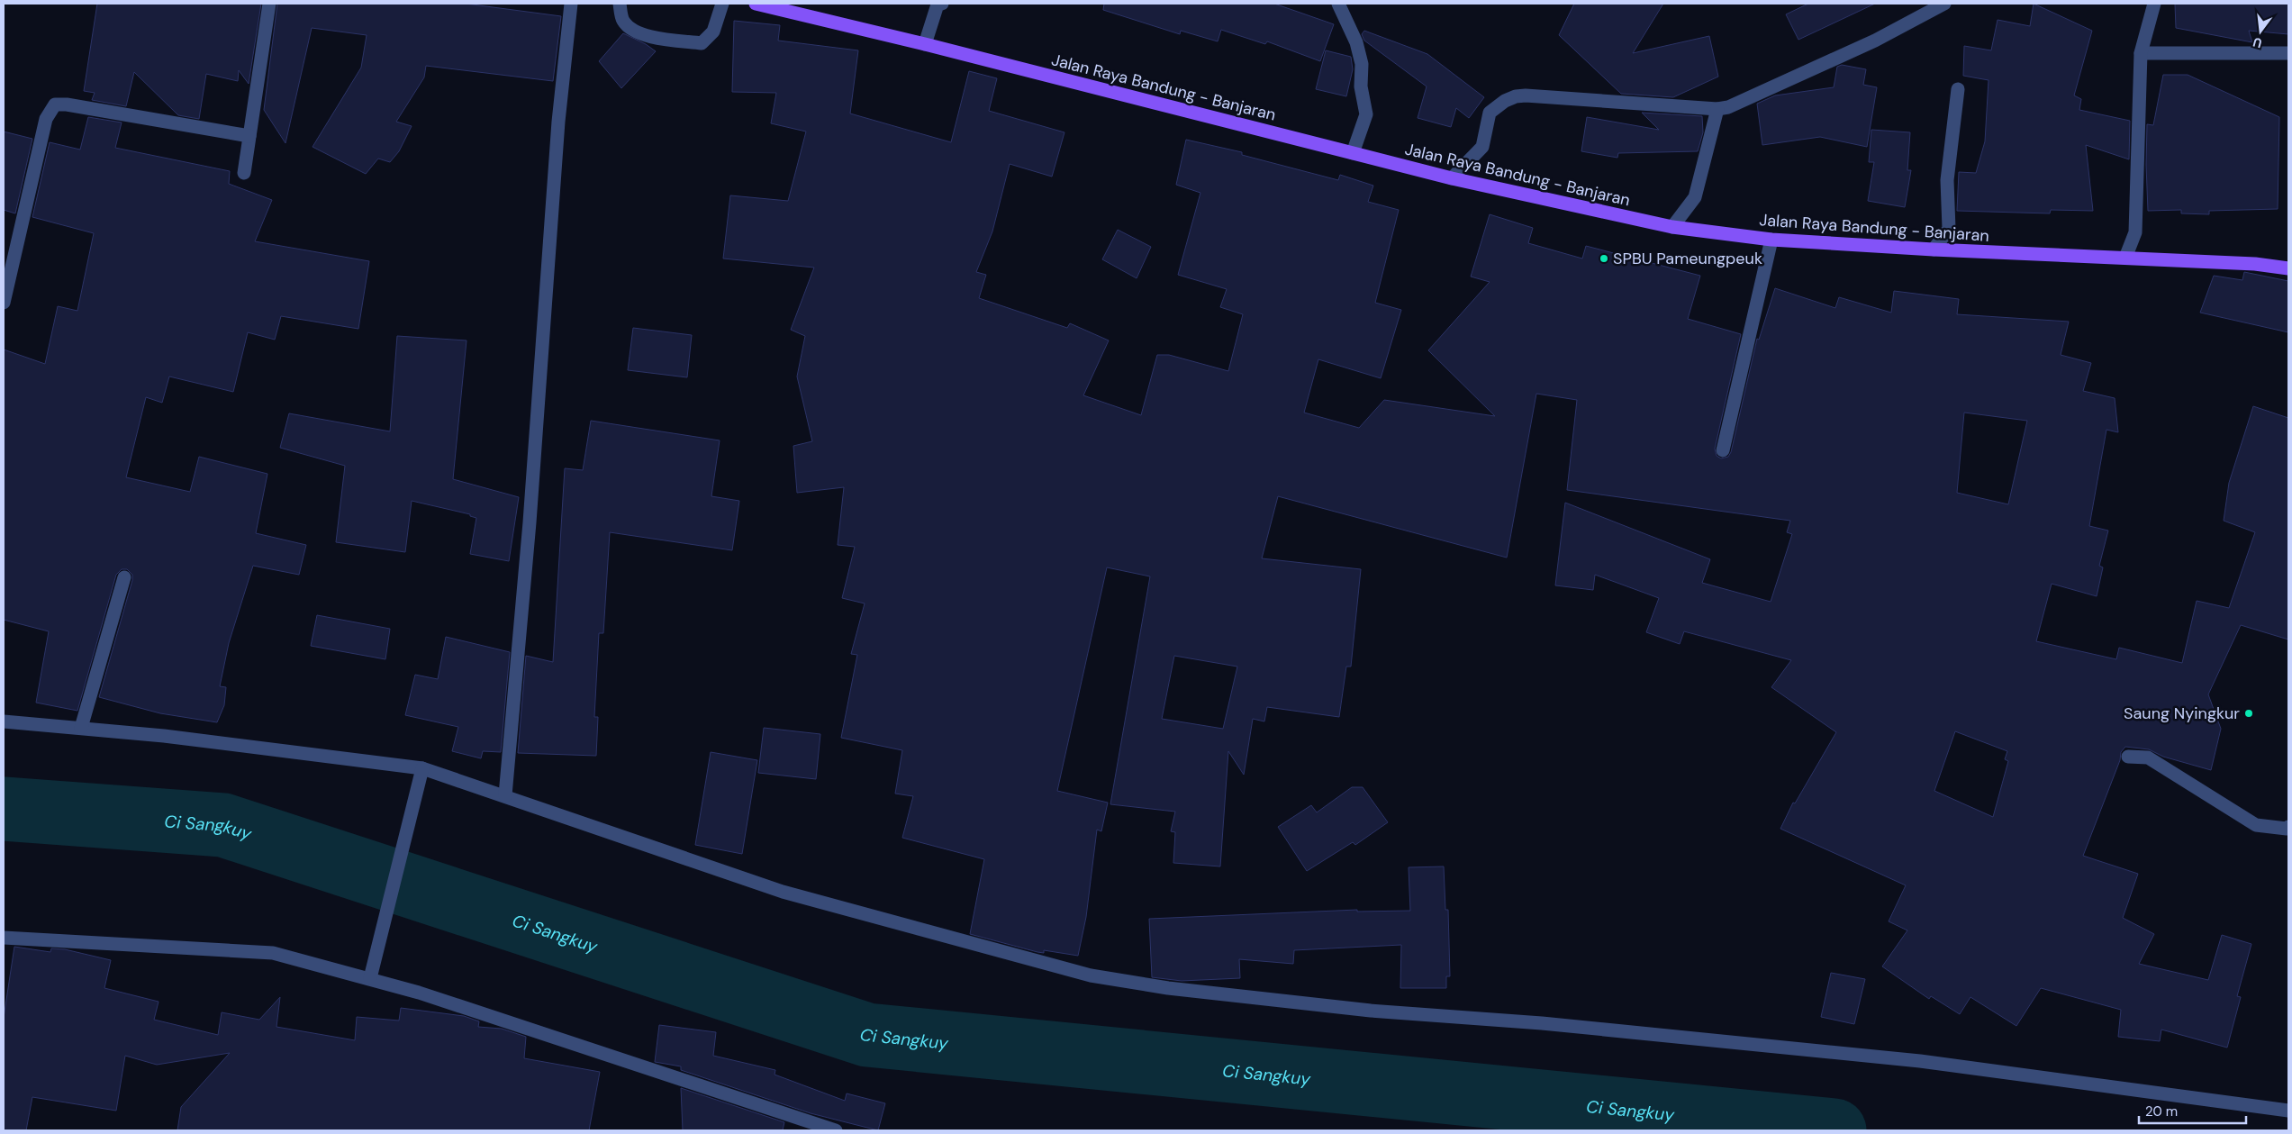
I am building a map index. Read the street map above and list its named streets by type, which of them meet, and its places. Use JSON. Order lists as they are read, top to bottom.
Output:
{
  "streets": {
    "main road": ["Jalan Raya Bandung - Banjaran"]
  },
  "water": ["Ci Sangkuy"],
  "places": ["SPBU Pameungpeuk", "Saung Nyingkur"],
  "scale_bar": "20 m",
  "north": "bottom"
}
